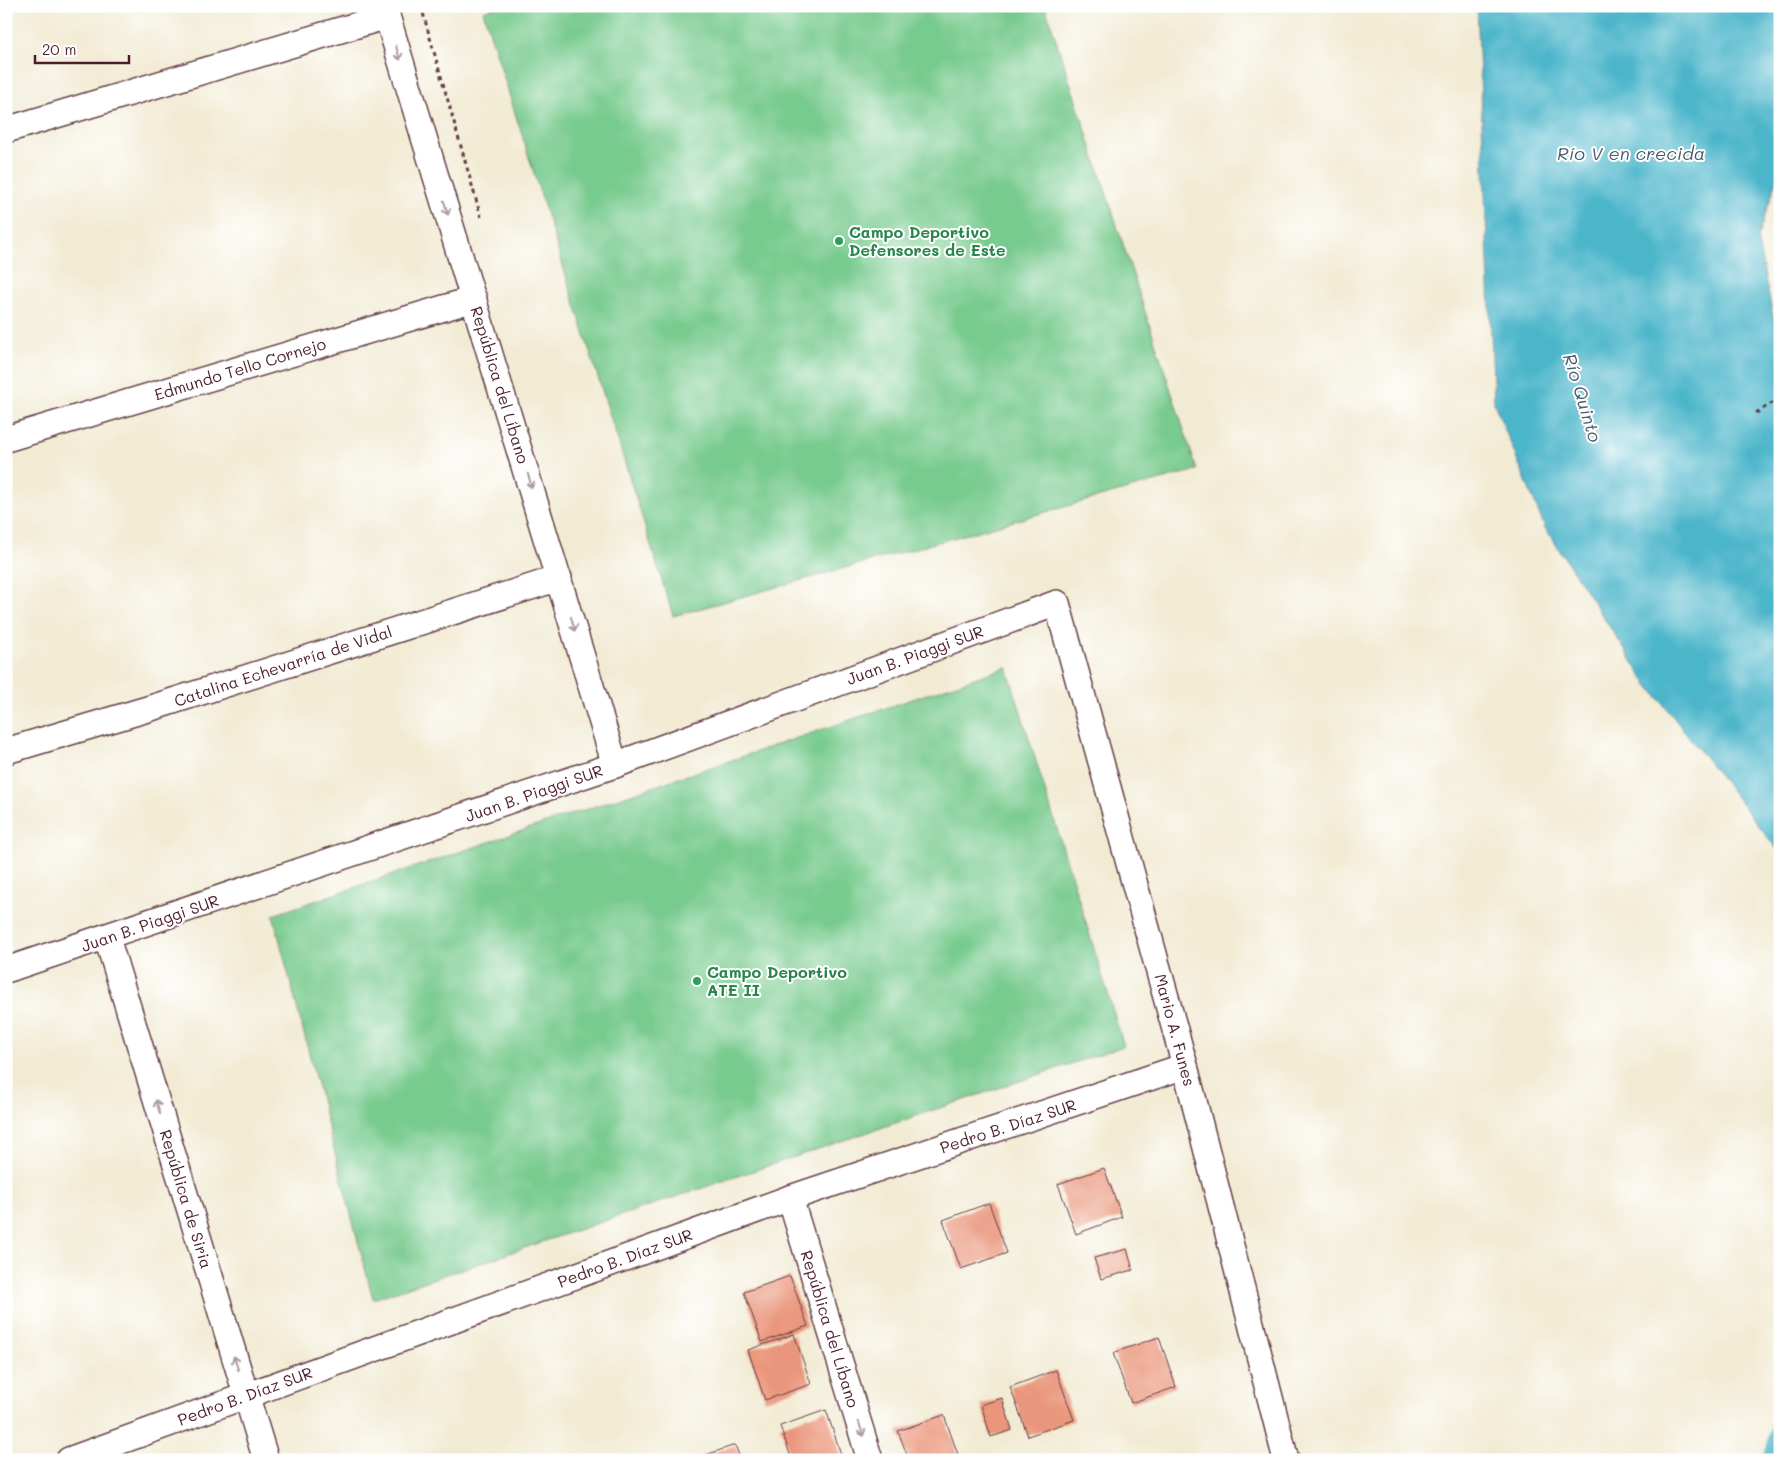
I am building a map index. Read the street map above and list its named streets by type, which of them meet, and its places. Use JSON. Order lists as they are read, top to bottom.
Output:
{
  "streets": {
    "street": [
      "Edmundo Tello Cornejo",
      "República del Líbano",
      "Juan B. Piaggi SUR",
      "Catalina Echevarría de Vidal",
      "Mario A. Funes",
      "Pedro B. Díaz SUR",
      "República de Siria"
    ]
  },
  "crossings": [
    ["Edmundo Tello Cornejo", "República del Líbano"],
    ["República del Líbano", "Juan B. Piaggi SUR"],
    ["República del Líbano", "Catalina Echevarría de Vidal"],
    ["República del Líbano", "Pedro B. Díaz SUR"],
    ["Juan B. Piaggi SUR", "Mario A. Funes"],
    ["Juan B. Piaggi SUR", "República de Siria"],
    ["Mario A. Funes", "Pedro B. Díaz SUR"],
    ["Pedro B. Díaz SUR", "República de Siria"]
  ],
  "one_way": ["República del Líbano", "República de Siria"],
  "water": ["Río V en crecida", "Río Quinto"],
  "places": ["Campo Deportivo Defensores de Este", "Campo Deportivo ATE II"],
  "scale_bar": "20 m"
}
